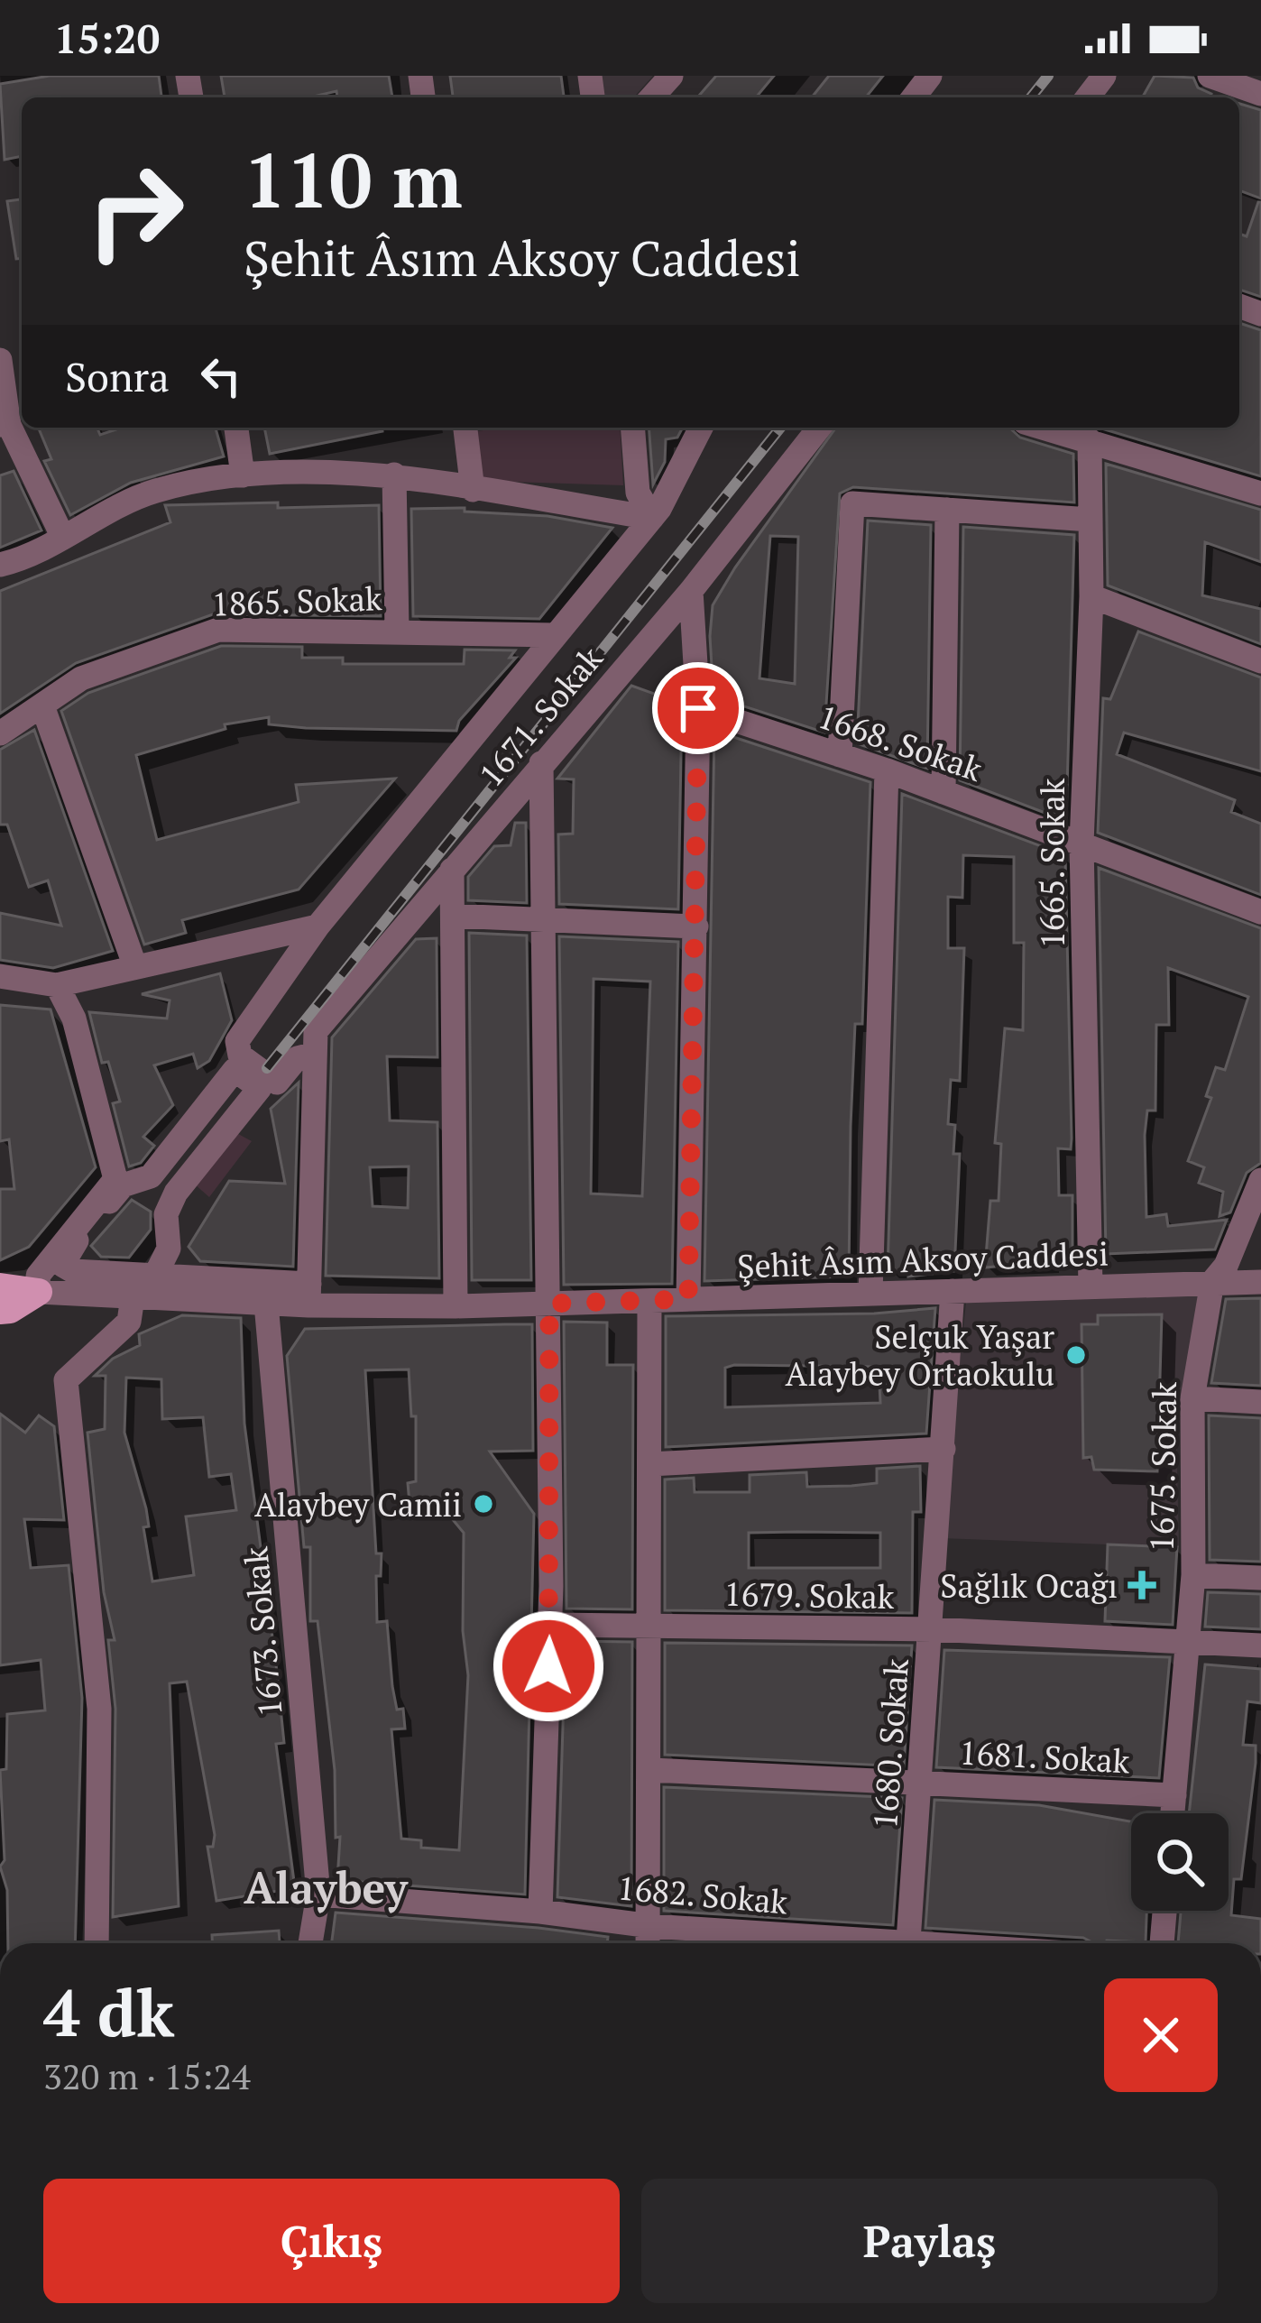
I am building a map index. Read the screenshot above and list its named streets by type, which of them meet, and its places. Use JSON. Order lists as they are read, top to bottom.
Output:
{
  "streets": {
    "street": [
      "1865. Sokak",
      "1671. Sokak",
      "1668. Sokak",
      "1665. Sokak",
      "Şehit Âsım Aksoy Caddesi",
      "1675. Sokak",
      "1679. Sokak",
      "1673. Sokak",
      "1680. Sokak",
      "1681. Sokak",
      "1682. Sokak"
    ]
  },
  "crossings": [
    ["1865. Sokak", "1671. Sokak"],
    ["1668. Sokak", "1665. Sokak"],
    ["1665. Sokak", "Şehit Âsım Aksoy Caddesi"],
    ["Şehit Âsım Aksoy Caddesi", "1675. Sokak"],
    ["Şehit Âsım Aksoy Caddesi", "1673. Sokak"],
    ["Şehit Âsım Aksoy Caddesi", "1680. Sokak"],
    ["1675. Sokak", "1679. Sokak"],
    ["1675. Sokak", "1681. Sokak"],
    ["1679. Sokak", "1680. Sokak"],
    ["1673. Sokak", "1682. Sokak"],
    ["1680. Sokak", "1681. Sokak"]
  ],
  "districts": ["Alaybey"],
  "places": {
    "other": ["Selçuk Yaşar Alaybey Ortaokulu", "Alaybey Camii"],
    "health": ["Sağlık Ocağı"]
  },
  "page": {
    "status": "15:20",
    "turn": ["110 m", "Şehit Âsım Aksoy Caddesi"],
    "then": "Sonra",
    "heading": ["4 dk", "320 m · 15:24"],
    "buttons": ["Çıkış", "Paylaş"]
  }
}
